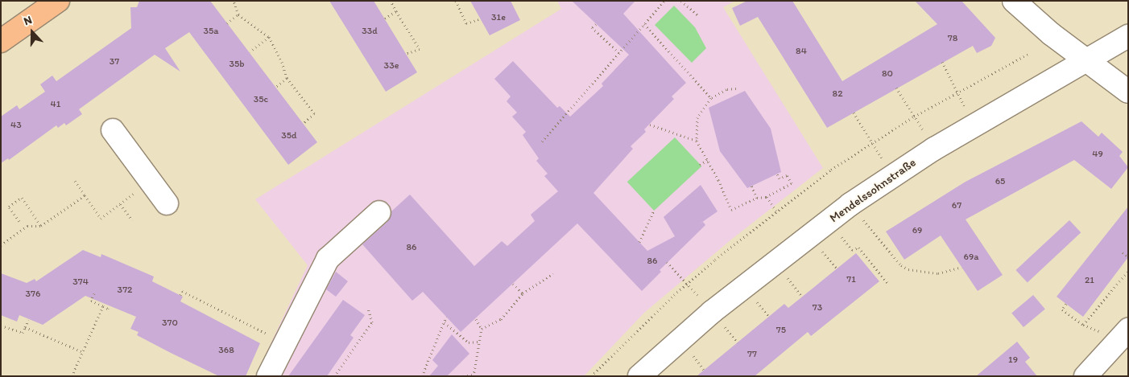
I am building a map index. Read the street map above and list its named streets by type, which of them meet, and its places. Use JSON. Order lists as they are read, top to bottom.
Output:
{
  "streets": {
    "street": ["Mendelssohnstraße"]
  },
  "house_numbers": [
    "31e",
    "35a",
    "33d",
    "78",
    "84",
    "37",
    "35b",
    "33e",
    "80",
    "82",
    "35c",
    "41",
    "43",
    "35d",
    "49",
    "65",
    "67",
    "69",
    "86",
    "69a",
    "86",
    "71",
    "21",
    "374",
    "372",
    "376",
    "73",
    "370",
    "75",
    "368",
    "77",
    "19"
  ],
  "north": "top"
}
